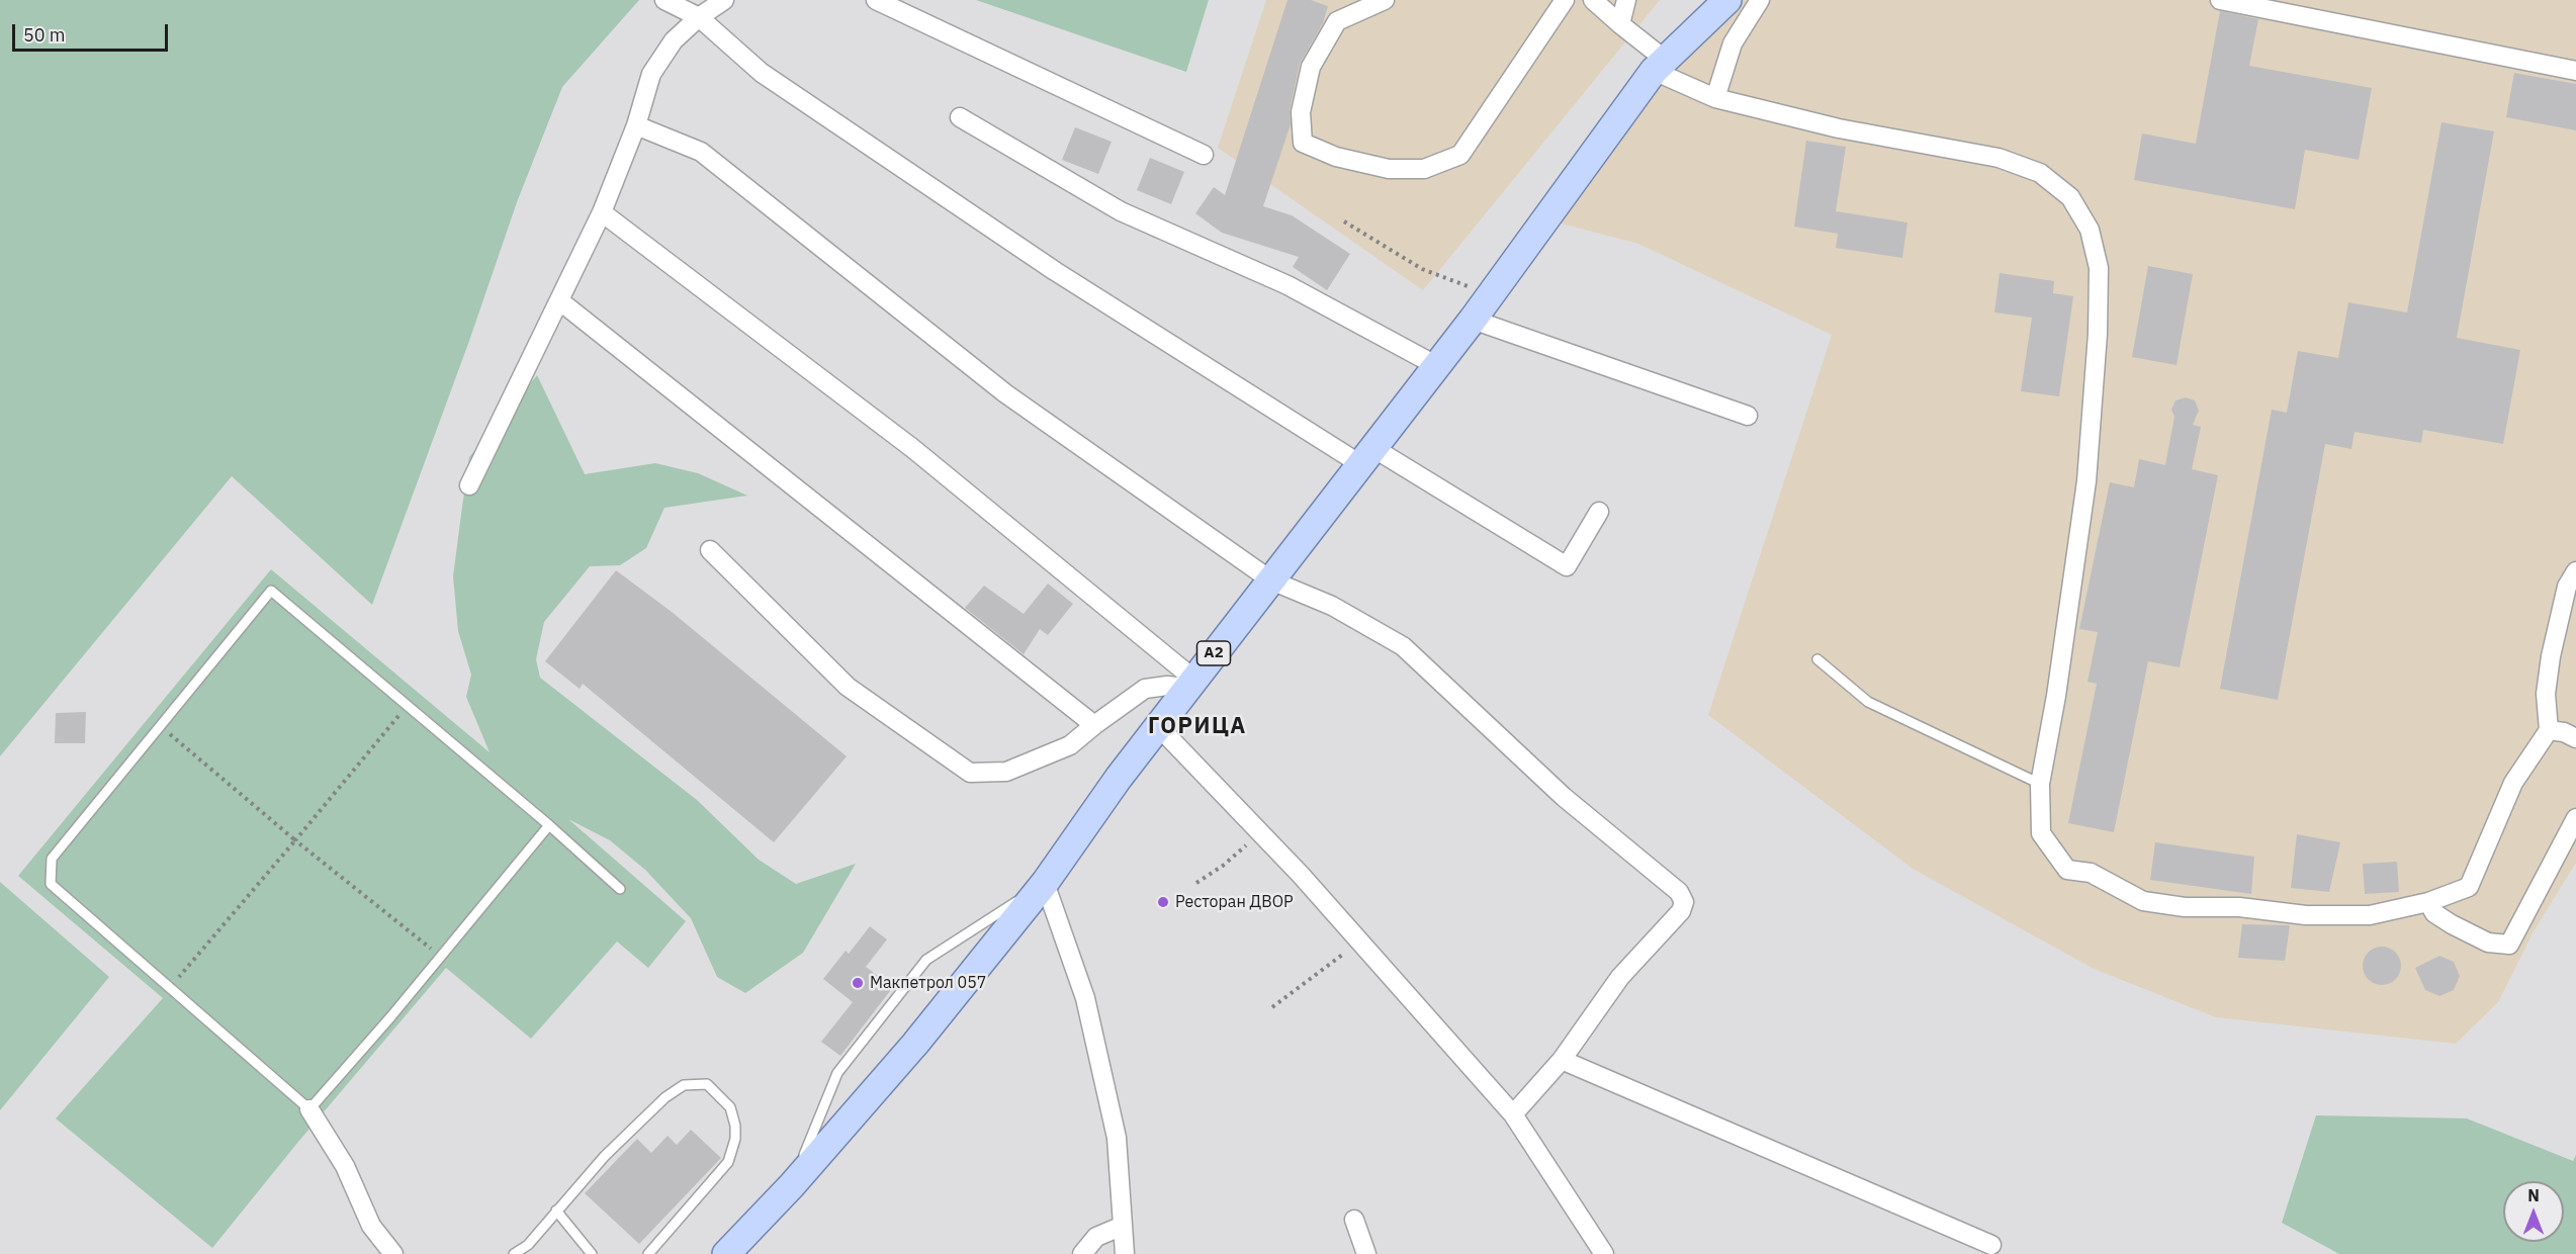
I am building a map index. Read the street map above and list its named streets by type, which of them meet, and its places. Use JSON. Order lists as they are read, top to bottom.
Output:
{
  "streets": {
    "main road": ["A2"]
  },
  "districts": ["ГОРИЦА"],
  "places": ["Ресторан ДВОР", "Макпетрол 057"],
  "scale_bar": "50 m",
  "north": "top"
}
